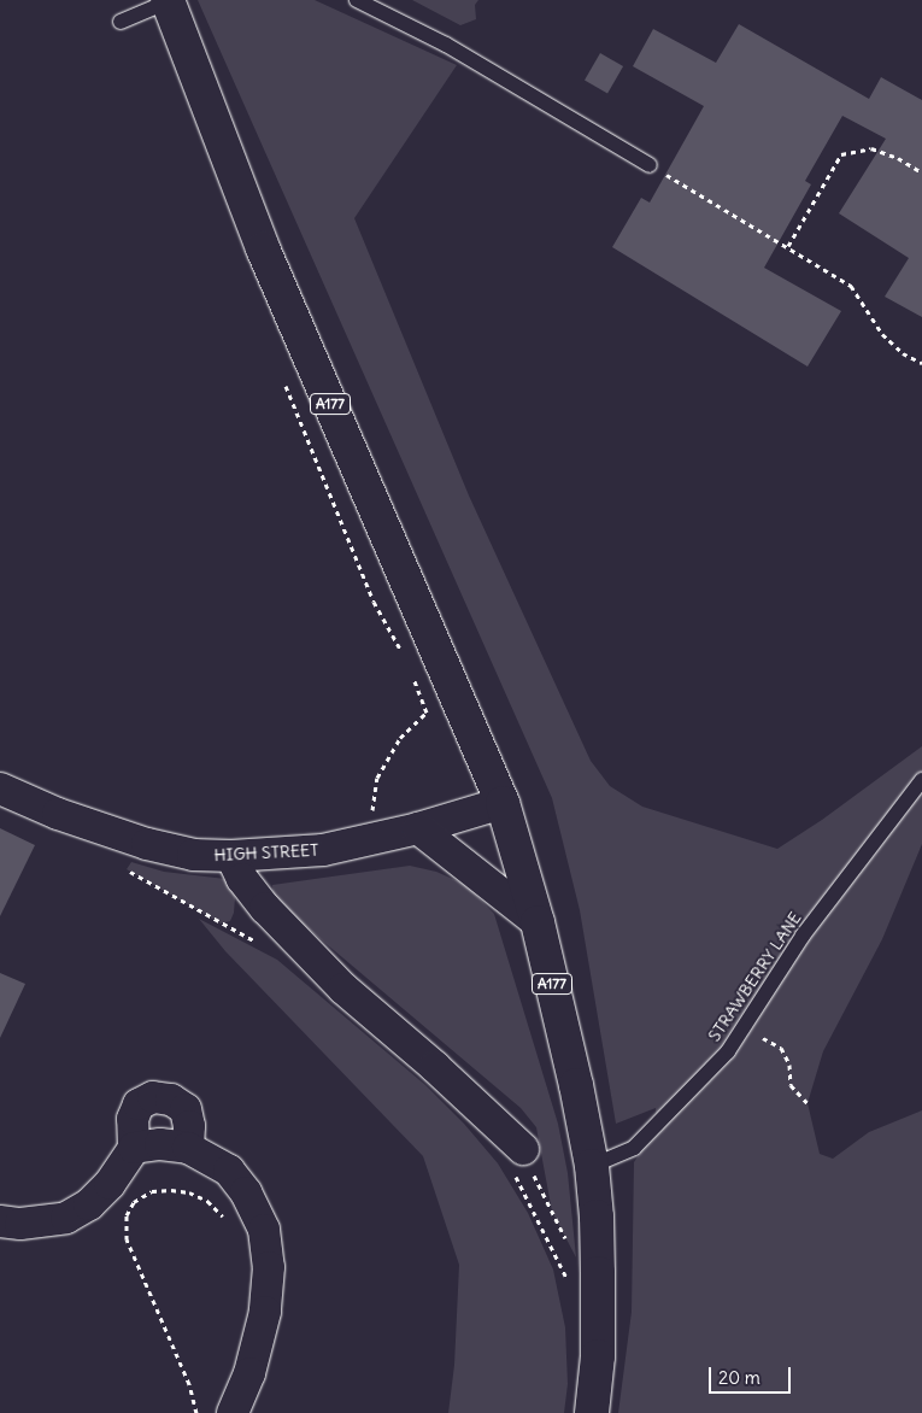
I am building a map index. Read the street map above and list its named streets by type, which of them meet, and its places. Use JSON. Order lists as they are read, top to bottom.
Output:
{
  "streets": {
    "main road": ["A177"],
    "street": ["HIGH STREET"],
    "lane": ["STRAWBERRY LANE"]
  },
  "crossings": [
    ["A177", "HIGH STREET"],
    ["A177", "STRAWBERRY LANE"]
  ],
  "scale_bar": "20 m"
}
